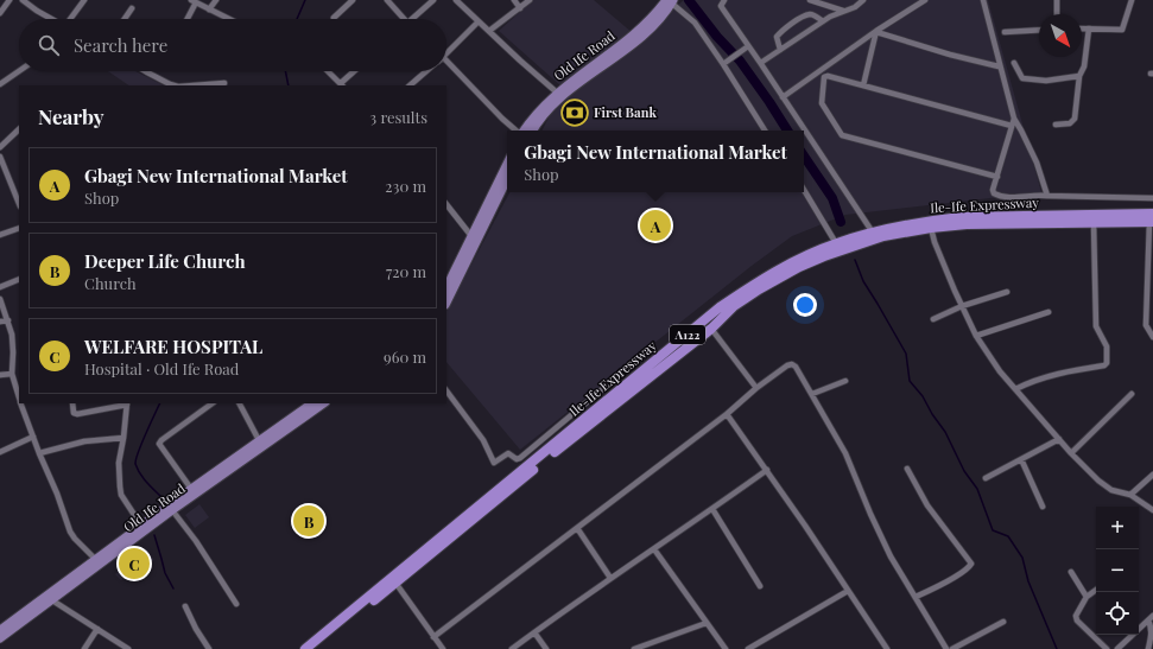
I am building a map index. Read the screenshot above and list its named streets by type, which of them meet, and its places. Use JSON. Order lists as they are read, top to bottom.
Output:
{
  "streets": {
    "highway": ["Ile-Ife Expressway", "A122"],
    "main road": ["Old Ife Road"]
  },
  "places": {
    "bank": ["First Bank"]
  },
  "north": "bottom right",
  "page": {
    "search": "Search here",
    "heading": ["Nearby", "3 results"],
    "popup": ["Gbagi New International Market", "Shop"],
    "list": [
      {
        "mark": "A",
        "name": "Gbagi New International Market",
        "note": "Shop",
        "value": "230 m"
      },
      {
        "mark": "B",
        "name": "Deeper Life Church",
        "note": "Church",
        "value": "720 m"
      },
      {
        "mark": "C",
        "name": "WELFARE HOSPITAL",
        "note": "Hospital · Old Ife Road",
        "value": "960 m"
      }
    ],
    "pins": ["A", "B", "C"],
    "map_buttons": ["+", "−"]
  }
}
